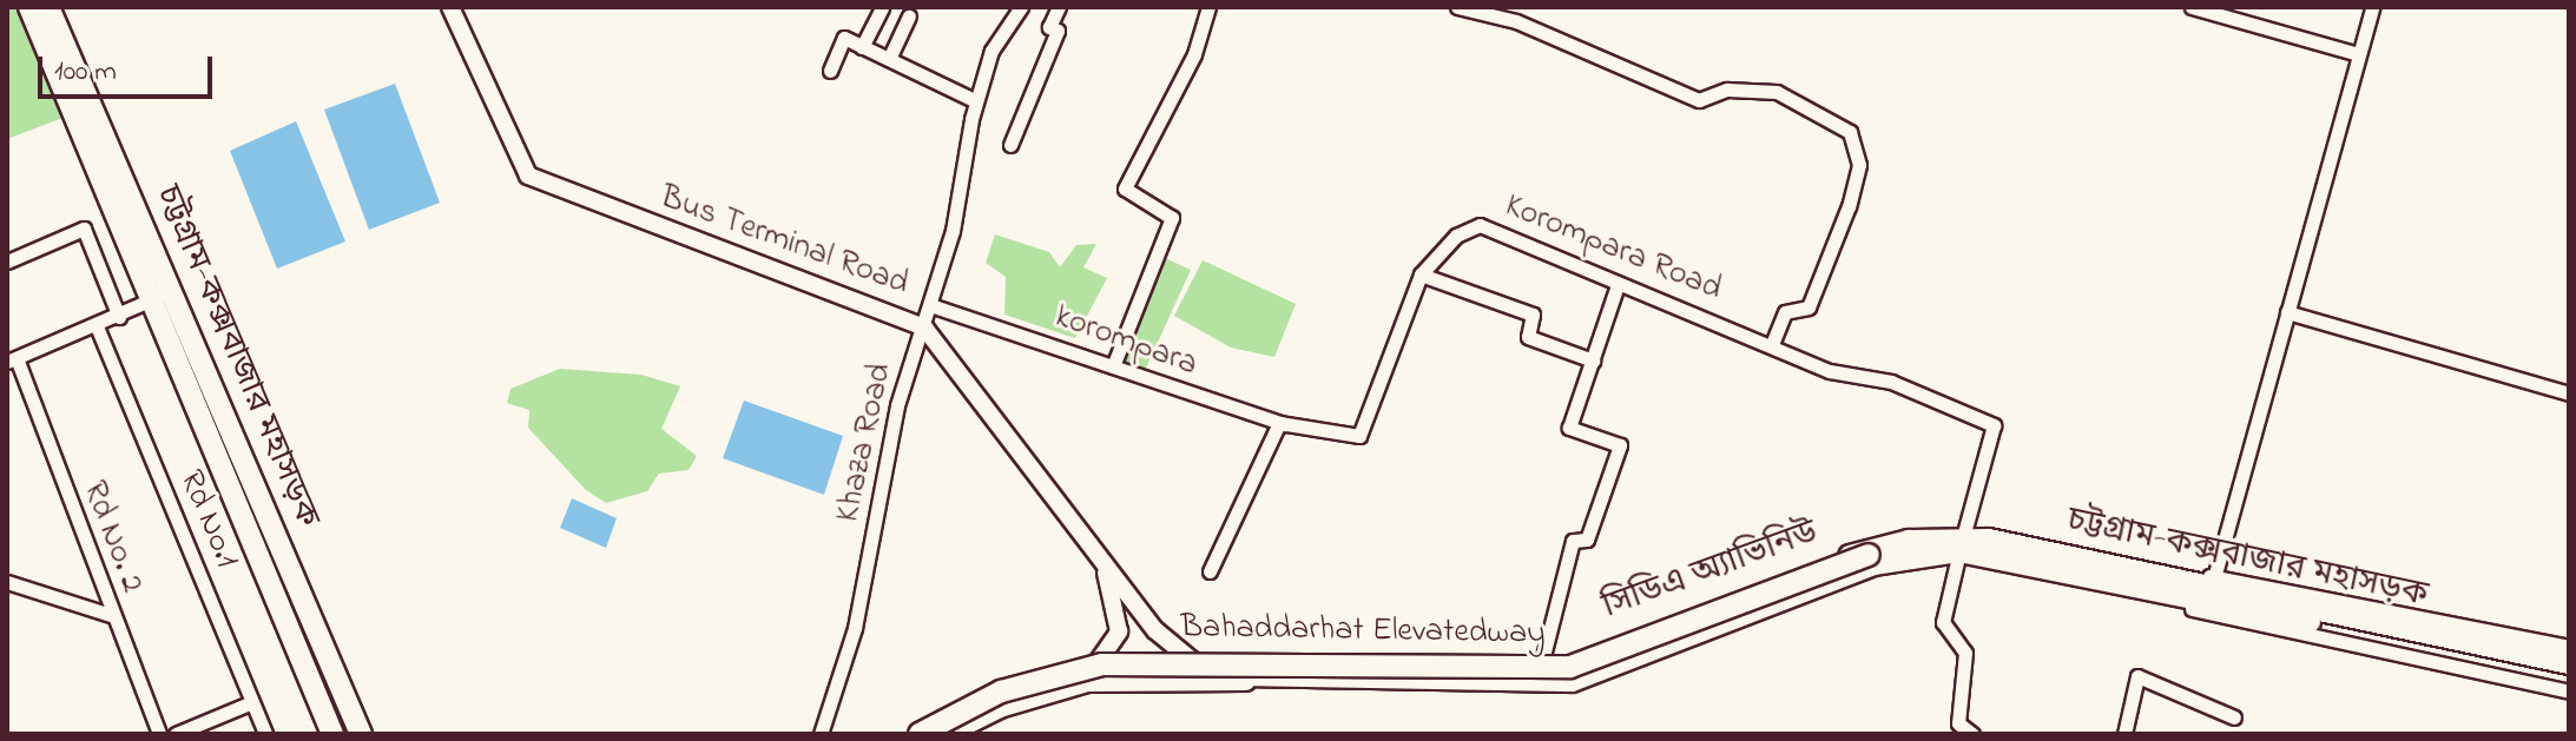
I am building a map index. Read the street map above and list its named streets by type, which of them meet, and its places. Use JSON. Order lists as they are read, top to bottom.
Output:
{
  "streets": {
    "highway": ["চট্টগ্রাম-কক্সবাজার মহাসড়ক", "সিডিএ অ্যাভিনিউ", "Bahaddarhat Elevatedway"],
    "main road": ["Bus Terminal Road"],
    "street": [
      "Korompara Road",
      "korompara",
      "Khaza Road",
      "Rd No.1",
      "Rd No. 2"
    ]
  },
  "crossings": [
    ["Bus Terminal Road", "Khaza Road"],
    ["Bus Terminal Road", "সিডিএ অ্যাভিনিউ"],
    ["Korompara Road", "korompara"],
    ["Korompara Road", "চট্টগ্রাম-কক্সবাজার মহাসড়ক"],
    ["korompara", "Khaza Road"],
    ["চট্টগ্রাম-কক্সবাজার মহাসড়ক", "সিডিএ অ্যাভিনিউ"],
    ["চট্টগ্রাম-কক্সবাজার মহাসড়ক", "Bahaddarhat Elevatedway"],
    ["সিডিএ অ্যাভিনিউ", "Bahaddarhat Elevatedway"]
  ],
  "scale_bar": "100 m"
}
